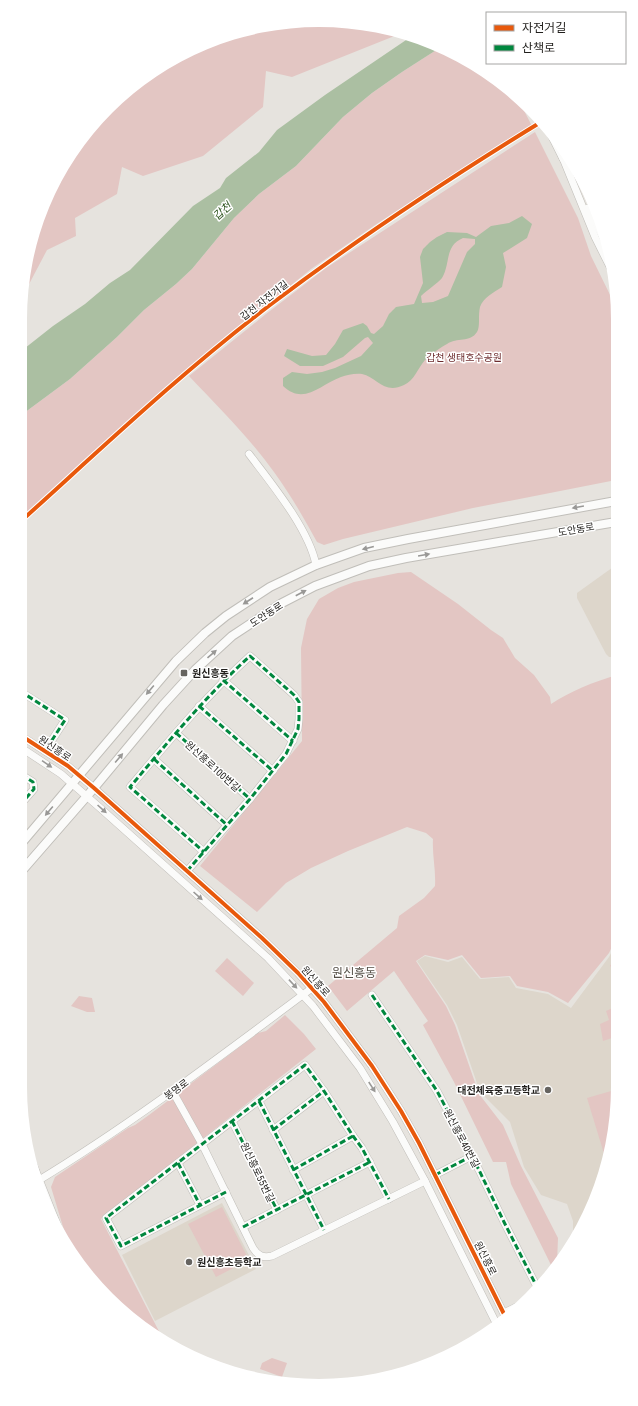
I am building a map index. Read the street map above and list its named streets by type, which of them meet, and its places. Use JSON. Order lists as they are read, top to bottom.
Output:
{
  "streets": {
    "main road": ["도안동로"],
    "street": [
      "원신흥로",
      "원신흥로100번길",
      "봉명로",
      "원신흥로40번길",
      "원신흥로55번길"
    ],
    "cycle path": ["갑천 자전거길"]
  },
  "crossings": [
    ["도안동로", "원신흥로"],
    ["원신흥로", "원신흥로100번길"],
    ["원신흥로", "봉명로"]
  ],
  "districts": ["원신흥동"],
  "water": ["갑천"],
  "parks": ["갑천 생태호수공원"],
  "places": {
    "transit": ["원신흥동"],
    "other": ["대전체육중고등학교", "원신흥초등학교"]
  },
  "legend": ["자전거길", "산책로"]
}
